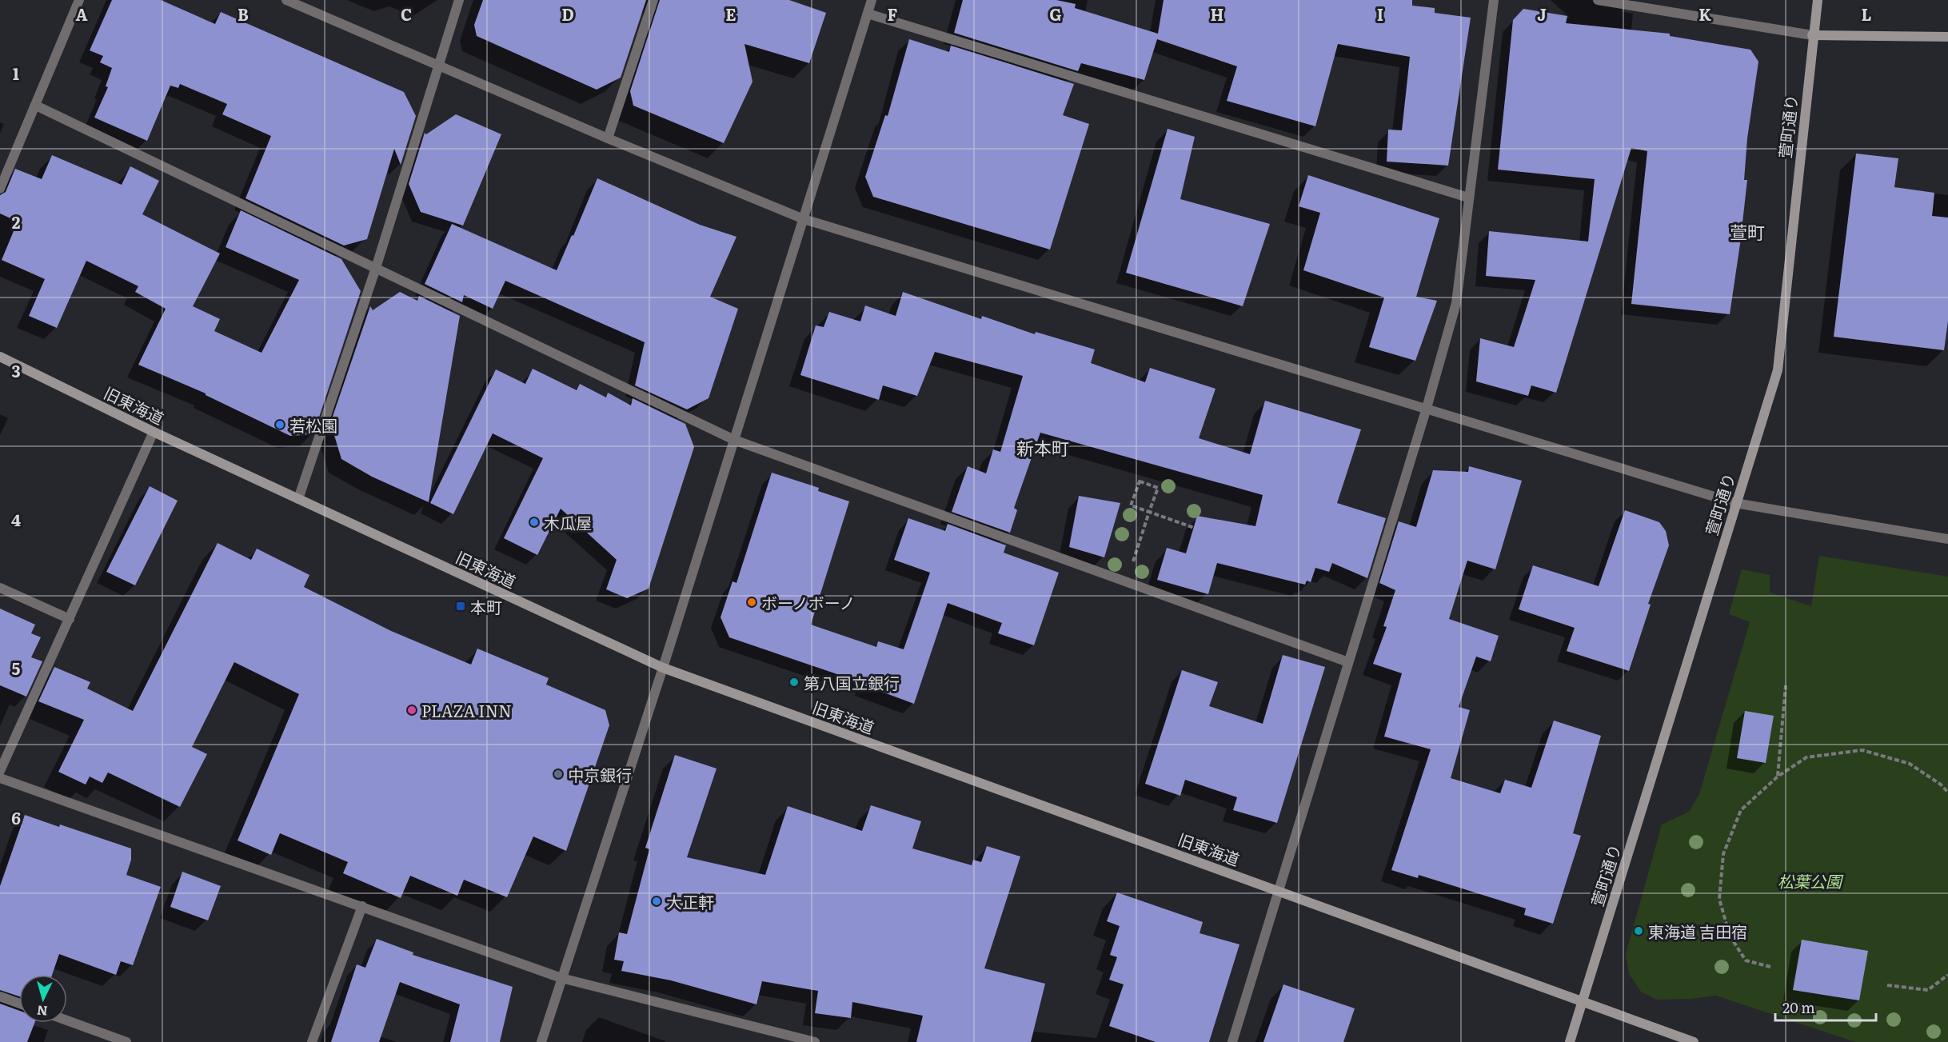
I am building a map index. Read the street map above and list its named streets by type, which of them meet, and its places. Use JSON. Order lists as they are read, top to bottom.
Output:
{
  "streets": {
    "street": ["萱町通り", "旧東海道"]
  },
  "crossings": [
    ["萱町通り", "旧東海道"]
  ],
  "districts": ["萱町", "新本町"],
  "parks": ["松葉公園"],
  "places": {
    "other": [
      "若松園",
      "木瓜屋",
      "ボーノボーノ",
      "第八国立銀行",
      "PLAZA INN",
      "中京銀行",
      "大正軒",
      "東海道 吉田宿"
    ],
    "transit": ["本町"]
  },
  "scale_bar": "20 m",
  "north": "bottom",
  "grid": {
    "columns": [
      "A",
      "B",
      "C",
      "D",
      "E",
      "F",
      "G",
      "H",
      "I",
      "J",
      "K",
      "L"
    ],
    "rows": [
      "1",
      "2",
      "3",
      "4",
      "5",
      "6"
    ]
  }
}
